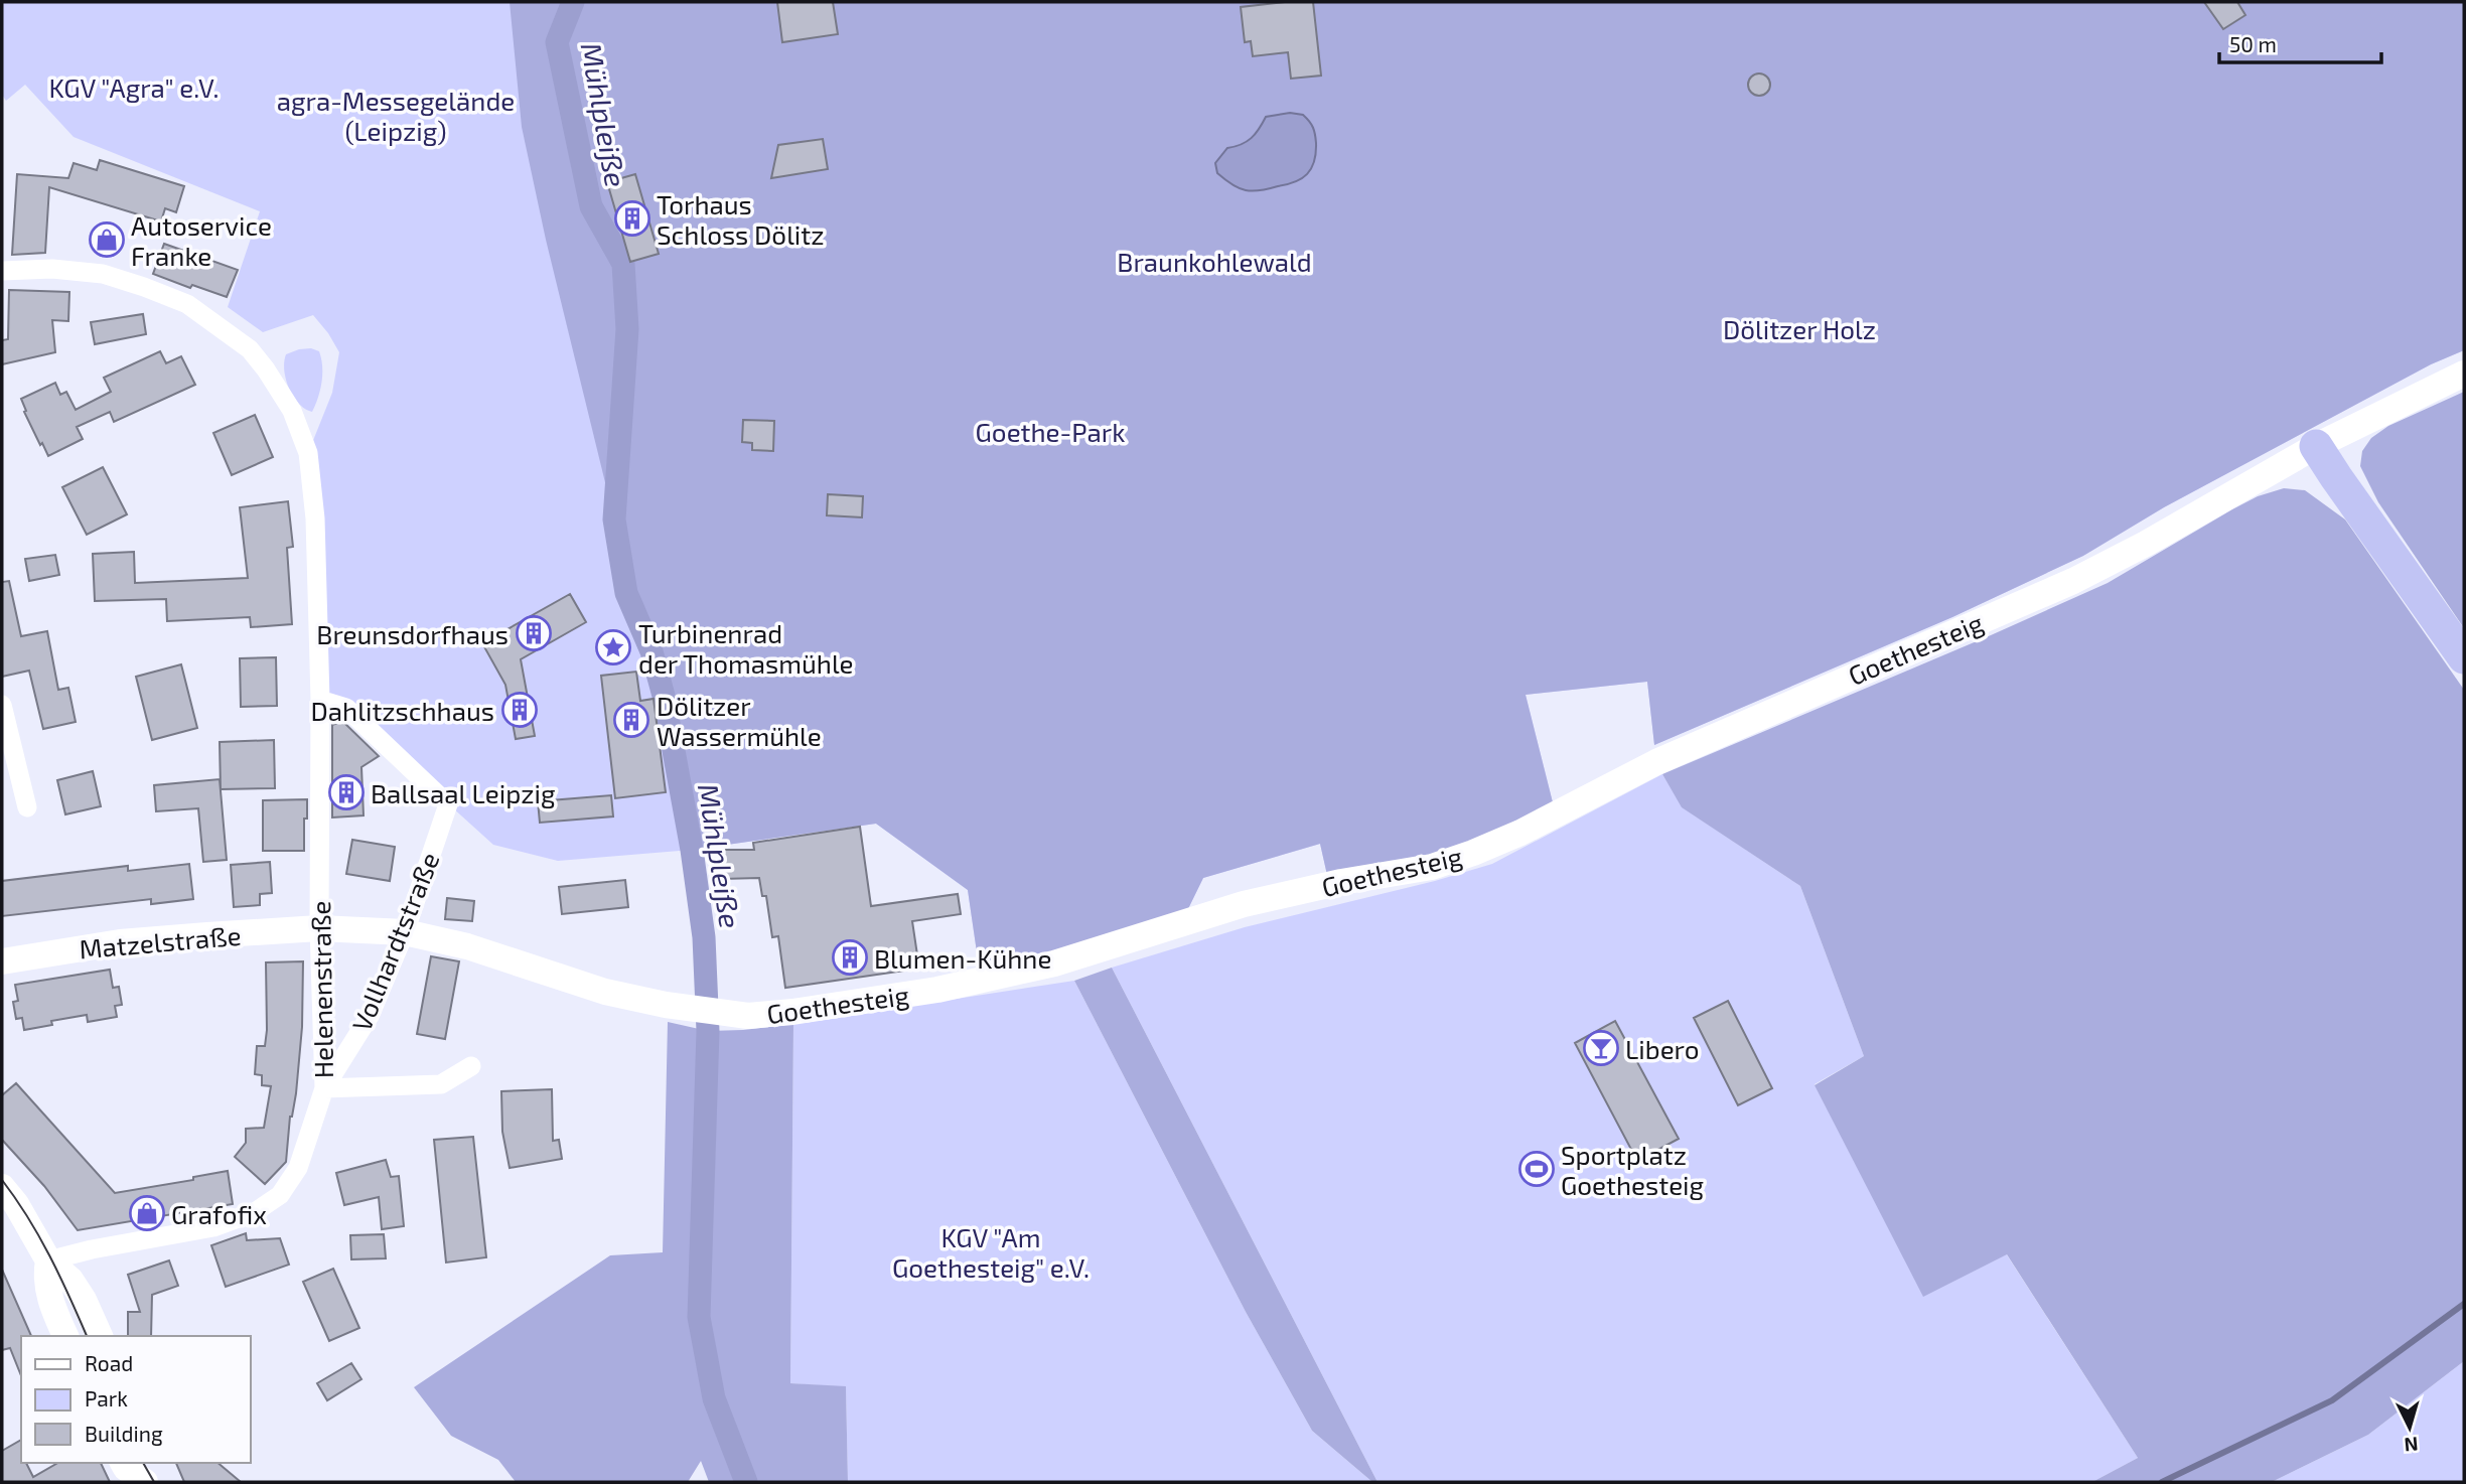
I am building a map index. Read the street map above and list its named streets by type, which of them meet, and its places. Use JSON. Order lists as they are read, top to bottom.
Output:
{
  "streets": {
    "main road": ["Goethesteig", "Matzelstraße"],
    "street": ["Vollhardtstraße", "Helenenstraße"]
  },
  "crossings": [
    ["Goethesteig", "Matzelstraße"],
    ["Goethesteig", "Vollhardtstraße"],
    ["Goethesteig", "Helenenstraße"],
    ["Matzelstraße", "Helenenstraße"],
    ["Vollhardtstraße", "Helenenstraße"]
  ],
  "water": ["Mühlpleiße"],
  "parks": [
    "KGV \"Agra\" e.V.",
    "agra-Messegelände (Leipzig)",
    "Braunkohlewald",
    "Dölitzer Holz",
    "Goethe-Park",
    "KGV \"Am Goethesteig\" e.V."
  ],
  "places": {
    "building": [
      "Torhaus Schloss Dölitz",
      "Breunsdorfhaus",
      "Dahlitzschhaus",
      "Dölitzer Wassermühle",
      "Ballsaal Leipzig",
      "Blumen-Kühne"
    ],
    "shop": ["Autoservice Franke", "Grafofix"],
    "place": ["Turbinenrad der Thomasmühle"],
    "bar": ["Libero"],
    "sports": ["Sportplatz Goethesteig"]
  },
  "legend": ["Road", "Park", "Building"],
  "scale_bar": "50 m",
  "north": "bottom"
}
